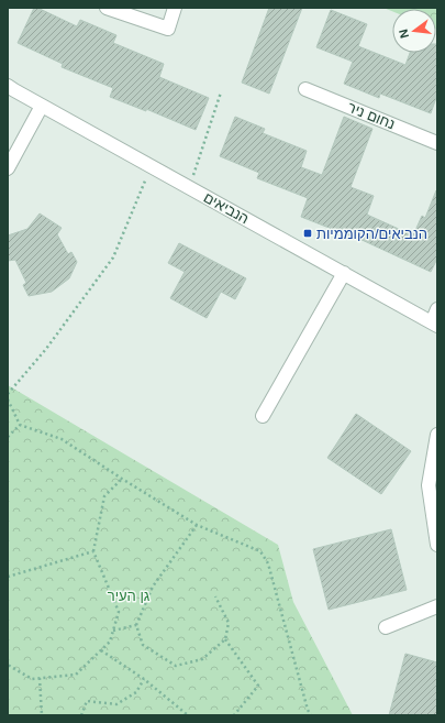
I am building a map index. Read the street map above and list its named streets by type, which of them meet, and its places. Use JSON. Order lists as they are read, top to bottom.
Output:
{
  "streets": {
    "street": ["נחום ניר", "הנביאים"]
  },
  "parks": ["גן העיר"],
  "places": {
    "transit": ["הנביאים/הקוממיות"]
  },
  "north": "left"
}
